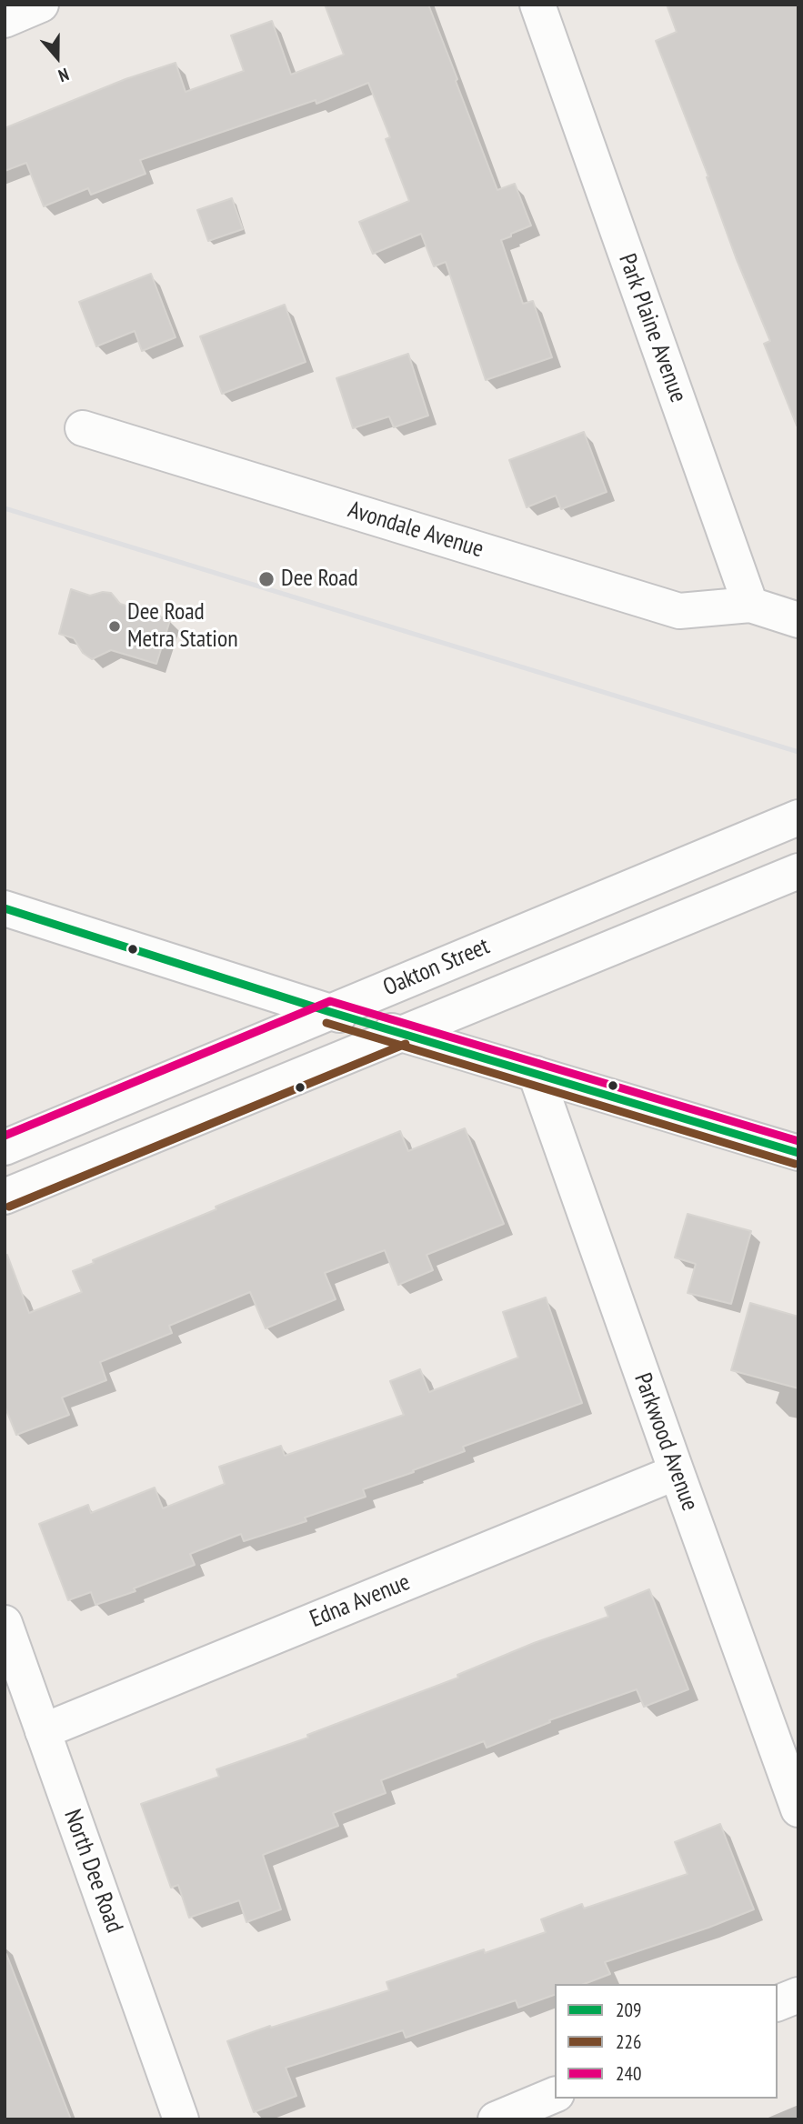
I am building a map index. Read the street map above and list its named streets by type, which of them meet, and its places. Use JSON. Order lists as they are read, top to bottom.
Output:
{
  "streets": {
    "street": [
      "Park Plaine Avenue",
      "Avondale Avenue",
      "Oakton Street",
      "Parkwood Avenue",
      "Edna Avenue",
      "North Dee Road"
    ]
  },
  "crossings": [
    ["Park Plaine Avenue", "Avondale Avenue"],
    ["Parkwood Avenue", "Edna Avenue"],
    ["Edna Avenue", "North Dee Road"]
  ],
  "places": ["Dee Road", "Dee Road Metra Station"],
  "lines": ["transit line 209", "transit line 240", "transit line 226"],
  "legend": ["209", "226", "240"],
  "north": "bottom"
}
